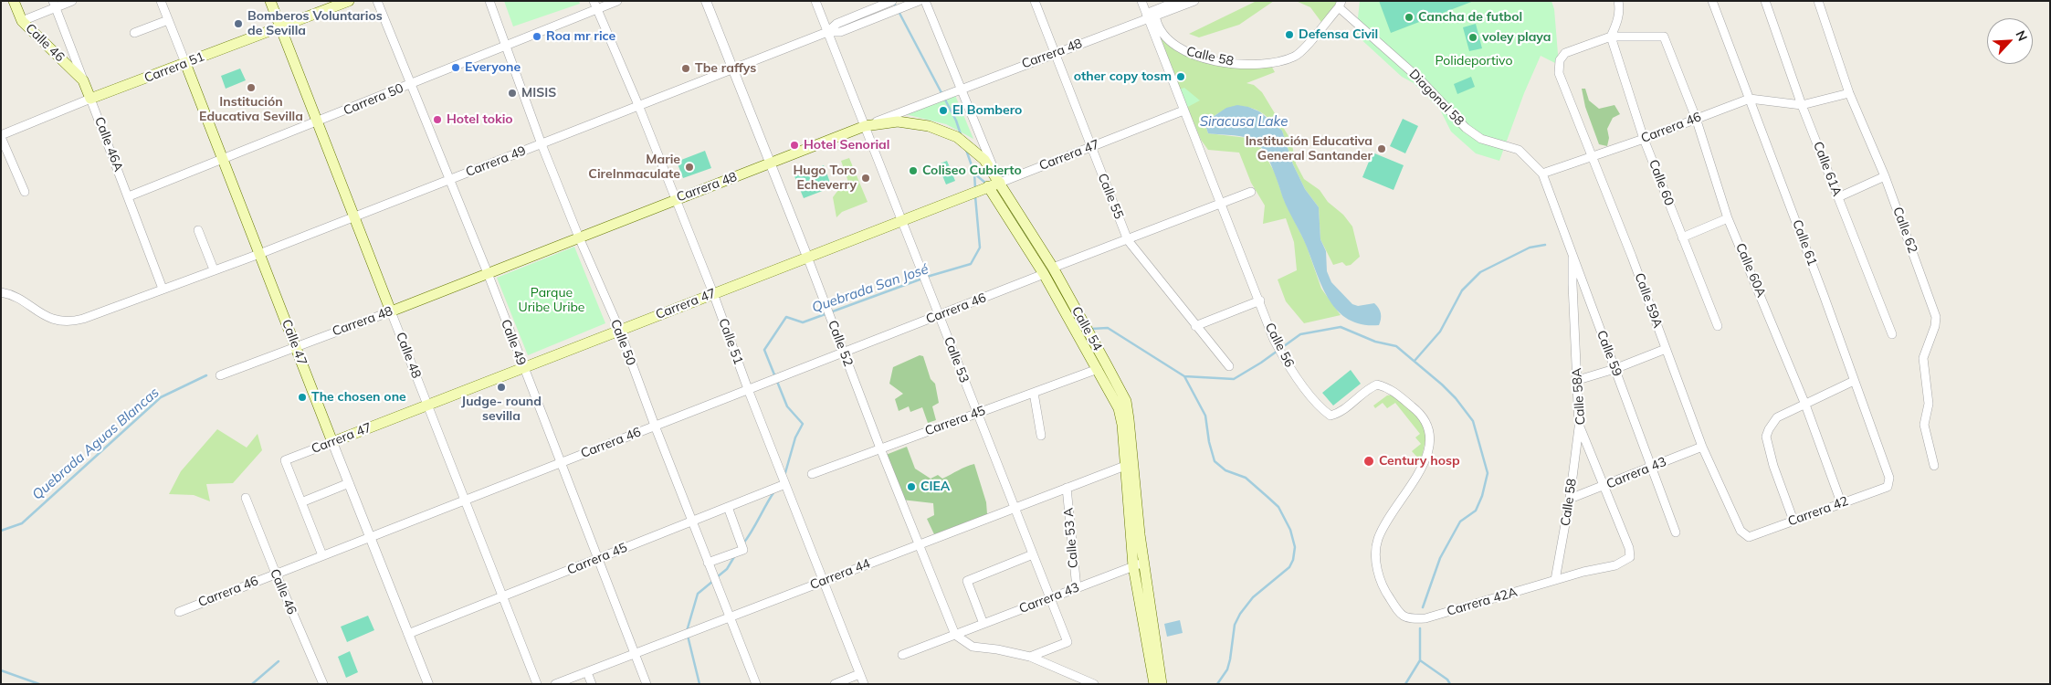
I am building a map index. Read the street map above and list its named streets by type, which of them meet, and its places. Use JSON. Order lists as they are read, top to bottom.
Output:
{
  "streets": {
    "main road": [
      "Calle 46",
      "Carrera 48",
      "Carrera 51",
      "Calle 46A",
      "Carrera 47",
      "Calle 54",
      "Calle 47",
      "Calle 48"
    ],
    "street": [
      "Calle 58",
      "Diagonal 58",
      "Carrera 50",
      "Carrera 46",
      "Carrera 49",
      "Calle 61A",
      "Calle 60",
      "Calle 55",
      "Calle 62",
      "Calle 61",
      "Calle 60A",
      "Calle 59A",
      "Calle 51",
      "Calle 49",
      "Calle 50",
      "Calle 52",
      "Calle 56",
      "Calle 59",
      "Calle 53",
      "Calle 58A",
      "Carrera 45",
      "Carrera 43",
      "Carrera 42",
      "Calle 53 A",
      "Carrera 44",
      "Carrera 42A"
    ]
  },
  "crossings": [
    ["Calle 46", "Carrera 46"],
    ["Calle 46", "Calle 46A"],
    ["Carrera 48", "Calle 58"],
    ["Carrera 48", "Calle 55"],
    ["Carrera 48", "Calle 54"],
    ["Carrera 48", "Calle 51"],
    ["Carrera 48", "Calle 47"],
    ["Carrera 48", "Calle 49"],
    ["Carrera 48", "Calle 50"],
    ["Carrera 48", "Calle 52"],
    ["Carrera 48", "Calle 56"],
    ["Carrera 48", "Calle 48"],
    ["Carrera 48", "Calle 53"],
    ["Calle 58", "Diagonal 58"],
    ["Calle 58", "Calle 56"],
    ["Calle 58", "Calle 58A"],
    ["Calle 58", "Carrera 43"],
    ["Calle 58", "Carrera 42A"],
    ["Carrera 51", "Calle 46A"],
    ["Carrera 51", "Calle 47"],
    ["Carrera 51", "Calle 48"],
    ["Diagonal 58", "Carrera 46"],
    ["Diagonal 58", "Calle 59"],
    ["Carrera 50", "Calle 46A"],
    ["Carrera 50", "Calle 51"],
    ["Carrera 50", "Calle 47"],
    ["Carrera 50", "Calle 49"],
    ["Carrera 50", "Calle 50"],
    ["Carrera 50", "Calle 48"],
    ["Carrera 46", "Carrera 47"],
    ["Carrera 46", "Calle 61A"],
    ["Carrera 46", "Calle 60"],
    ["Carrera 46", "Calle 61"],
    ["Carrera 46", "Calle 60A"],
    ["Carrera 46", "Calle 59A"],
    ["Carrera 46", "Calle 54"],
    ["Carrera 46", "Calle 51"],
    ["Carrera 46", "Calle 47"],
    ["Carrera 46", "Calle 49"],
    ["Carrera 46", "Calle 50"],
    ["Carrera 46", "Calle 52"],
    ["Carrera 46", "Calle 59"],
    ["Carrera 46", "Calle 48"],
    ["Carrera 46", "Calle 53"],
    ["Calle 46A", "Carrera 49"],
    ["Carrera 47", "Calle 55"],
    ["Carrera 47", "Calle 54"],
    ["Carrera 47", "Calle 51"],
    ["Carrera 47", "Calle 47"],
    ["Carrera 47", "Calle 49"],
    ["Carrera 47", "Calle 50"],
    ["Carrera 47", "Calle 52"],
    ["Carrera 47", "Calle 56"],
    ["Carrera 47", "Calle 48"],
    ["Carrera 47", "Calle 53"],
    ["Carrera 49", "Calle 51"],
    ["Carrera 49", "Calle 47"],
    ["Carrera 49", "Calle 49"],
    ["Carrera 49", "Calle 50"],
    ["Carrera 49", "Calle 52"],
    ["Carrera 49", "Calle 48"],
    ["Carrera 49", "Calle 53"],
    ["Calle 60", "Calle 60A"],
    ["Calle 60", "Calle 59A"],
    ["Calle 61", "Carrera 42"],
    ["Calle 60A", "Calle 59A"],
    ["Calle 60A", "Carrera 42"],
    ["Calle 59A", "Carrera 43"],
    ["Calle 59A", "Carrera 42"],
    ["Calle 54", "Carrera 45"],
    ["Calle 54", "Carrera 43"],
    ["Calle 54", "Carrera 44"],
    ["Calle 51", "Carrera 45"],
    ["Calle 51", "Carrera 44"],
    ["Calle 47", "Carrera 45"],
    ["Calle 49", "Carrera 45"],
    ["Calle 49", "Carrera 44"],
    ["Calle 50", "Carrera 45"],
    ["Calle 50", "Carrera 44"],
    ["Calle 52", "Carrera 45"],
    ["Calle 52", "Carrera 43"],
    ["Calle 52", "Carrera 44"],
    ["Calle 56", "Carrera 42A"],
    ["Calle 59", "Calle 58A"],
    ["Calle 59", "Carrera 43"],
    ["Calle 48", "Carrera 45"],
    ["Calle 53", "Carrera 45"],
    ["Calle 53", "Carrera 43"],
    ["Calle 53", "Carrera 44"],
    ["Calle 58A", "Carrera 43"],
    ["Calle 58A", "Carrera 42A"],
    ["Carrera 43", "Calle 53 A"],
    ["Calle 53 A", "Carrera 44"]
  ],
  "water": ["Siracusa Lake", "Quebrada San José", "Quebrada Aguas Blancas"],
  "parks": ["Polideportivo", "Parque Uribe Uribe"],
  "places": [
    "Cancha de futbol",
    "Bomberos Voluntarios de Sevilla",
    "Defensa Civil",
    "Roa mr rice",
    "voley playa",
    "Everyone",
    "Tbe raffys",
    "other copy tosm",
    "Institución Educativa Sevilla",
    "MISIS",
    "El Bombero",
    "Hotel tokio",
    "Hotel Senorial",
    "Institución Educativa General Santander",
    "Marie CireInmaculate",
    "Coliseo Cubierto",
    "Hugo Toro Echeverry",
    "Judge- round sevilla",
    "The chosen one",
    "Century hosp",
    "CIEA"
  ],
  "north": "top right"
}
